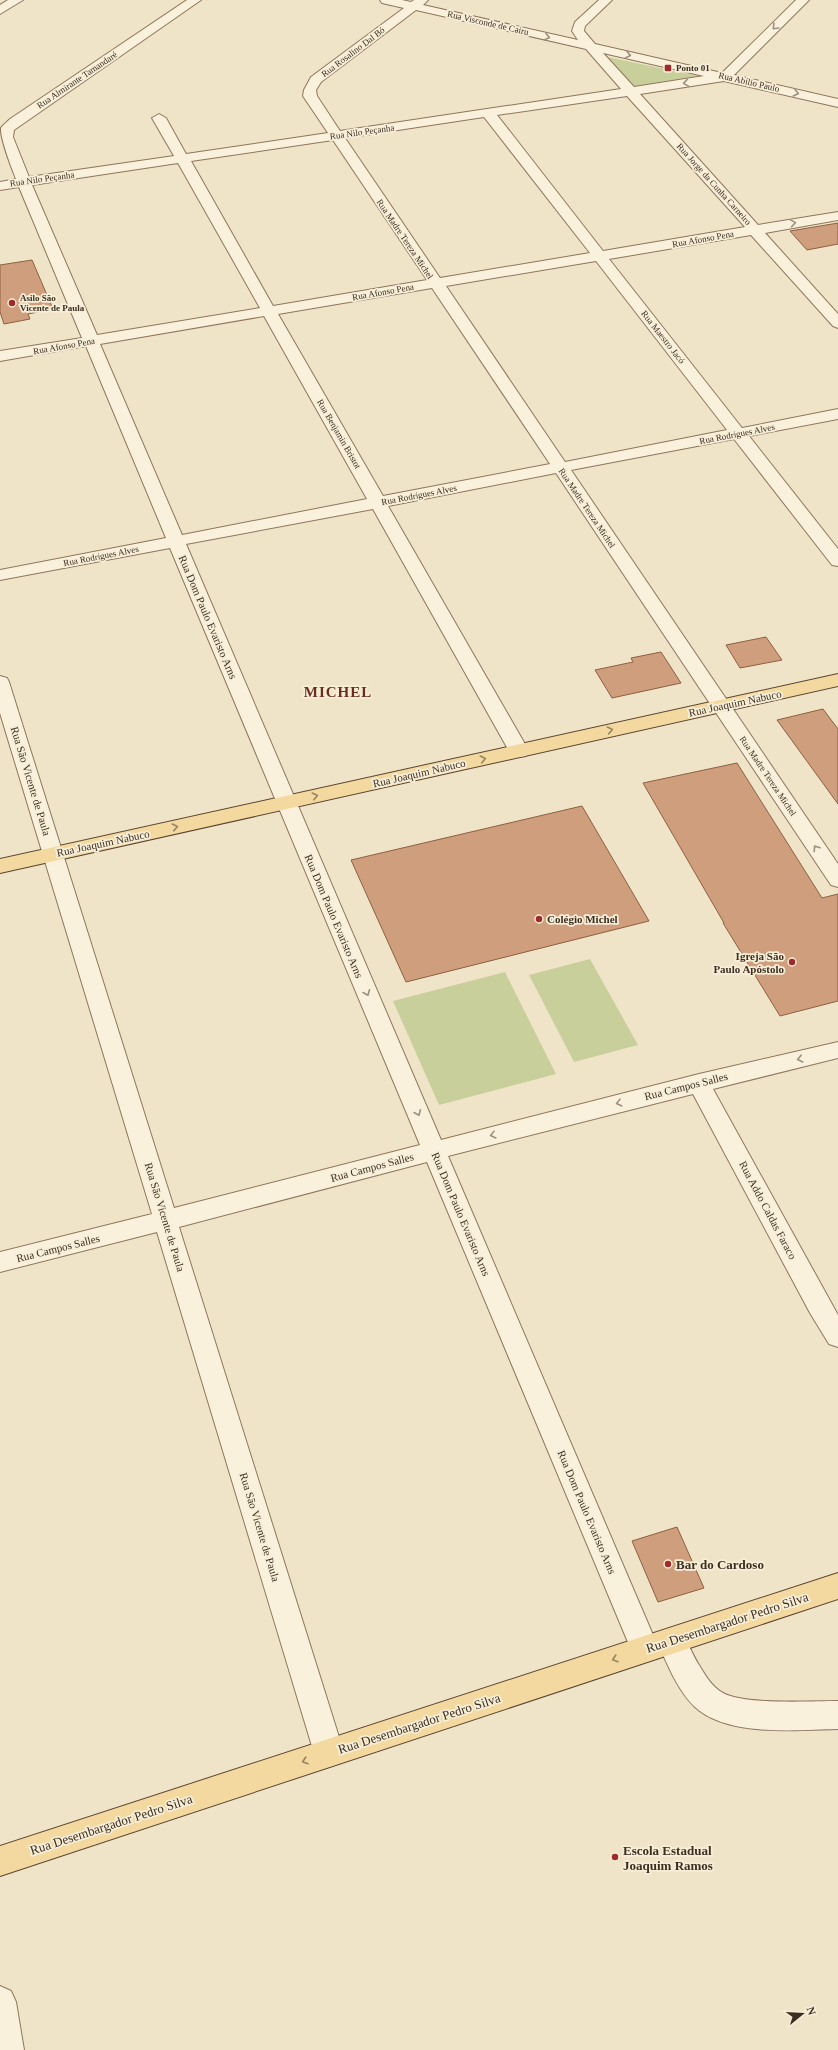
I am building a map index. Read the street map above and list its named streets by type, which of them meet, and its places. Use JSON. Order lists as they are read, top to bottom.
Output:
{
  "streets": {
    "main road": ["Rua Joaquim Nabuco", "Rua Desembargador Pedro Silva"],
    "street": [
      "Rua Visconde de Cairu",
      "Rua Rosalino Dal Bó",
      "Rua Almirante Tamandaré",
      "Rua Abílio Paulo",
      "Rua Nilo Peçanha",
      "Rua Jorge da Cunha Carneiro",
      "Rua Madre Tereza Michel",
      "Rua Afonso Pena",
      "Rua Maestro Jacó",
      "Rua Benjamin Bristot",
      "Rua Rodrigues Alves",
      "Rua Dom Paulo Evaristo Arns",
      "Rua São Vicente de Paula",
      "Rua Campos Salles",
      "Rua Addo Caldas Faraco"
    ]
  },
  "crossings": [
    ["Rua Visconde de Cairu", "Rua Rosalino Dal Bó"],
    ["Rua Visconde de Cairu", "Rua Abílio Paulo"],
    ["Rua Visconde de Cairu", "Rua Jorge da Cunha Carneiro"],
    ["Rua Rosalino Dal Bó", "Rua Nilo Peçanha"],
    ["Rua Rosalino Dal Bó", "Rua Madre Tereza Michel"],
    ["Rua Almirante Tamandaré", "Rua Nilo Peçanha"],
    ["Rua Almirante Tamandaré", "Rua Dom Paulo Evaristo Arns"],
    ["Rua Abílio Paulo", "Rua Nilo Peçanha"],
    ["Rua Abílio Paulo", "Rua Jorge da Cunha Carneiro"],
    ["Rua Nilo Peçanha", "Rua Jorge da Cunha Carneiro"],
    ["Rua Nilo Peçanha", "Rua Madre Tereza Michel"],
    ["Rua Nilo Peçanha", "Rua Maestro Jacó"],
    ["Rua Nilo Peçanha", "Rua Benjamin Bristot"],
    ["Rua Nilo Peçanha", "Rua Dom Paulo Evaristo Arns"],
    ["Rua Jorge da Cunha Carneiro", "Rua Afonso Pena"],
    ["Rua Madre Tereza Michel", "Rua Afonso Pena"],
    ["Rua Madre Tereza Michel", "Rua Rodrigues Alves"],
    ["Rua Madre Tereza Michel", "Rua Joaquim Nabuco"],
    ["Rua Afonso Pena", "Rua Maestro Jacó"],
    ["Rua Afonso Pena", "Rua Benjamin Bristot"],
    ["Rua Afonso Pena", "Rua Dom Paulo Evaristo Arns"],
    ["Rua Maestro Jacó", "Rua Rodrigues Alves"],
    ["Rua Benjamin Bristot", "Rua Rodrigues Alves"],
    ["Rua Benjamin Bristot", "Rua Joaquim Nabuco"],
    ["Rua Rodrigues Alves", "Rua Dom Paulo Evaristo Arns"],
    ["Rua Dom Paulo Evaristo Arns", "Rua Joaquim Nabuco"],
    ["Rua Dom Paulo Evaristo Arns", "Rua Campos Salles"],
    ["Rua Dom Paulo Evaristo Arns", "Rua Desembargador Pedro Silva"],
    ["Rua Joaquim Nabuco", "Rua São Vicente de Paula"],
    ["Rua São Vicente de Paula", "Rua Campos Salles"],
    ["Rua São Vicente de Paula", "Rua Desembargador Pedro Silva"],
    ["Rua Campos Salles", "Rua Addo Caldas Faraco"]
  ],
  "one_way": [
    "Rua Visconde de Cairu",
    "Rua Abílio Paulo",
    "Rua Joaquim Nabuco",
    "Rua Campos Salles",
    "Rua Desembargador Pedro Silva"
  ],
  "districts": ["MICHEL"],
  "places": {
    "transit": ["Ponto 01"],
    "other": [
      "Asilo São Vicente de Paula",
      "Colégio Michel",
      "Igreja São Paulo Apóstolo",
      "Bar do Cardoso",
      "Escola Estadual Joaquim Ramos"
    ]
  },
  "north": "right"
}
